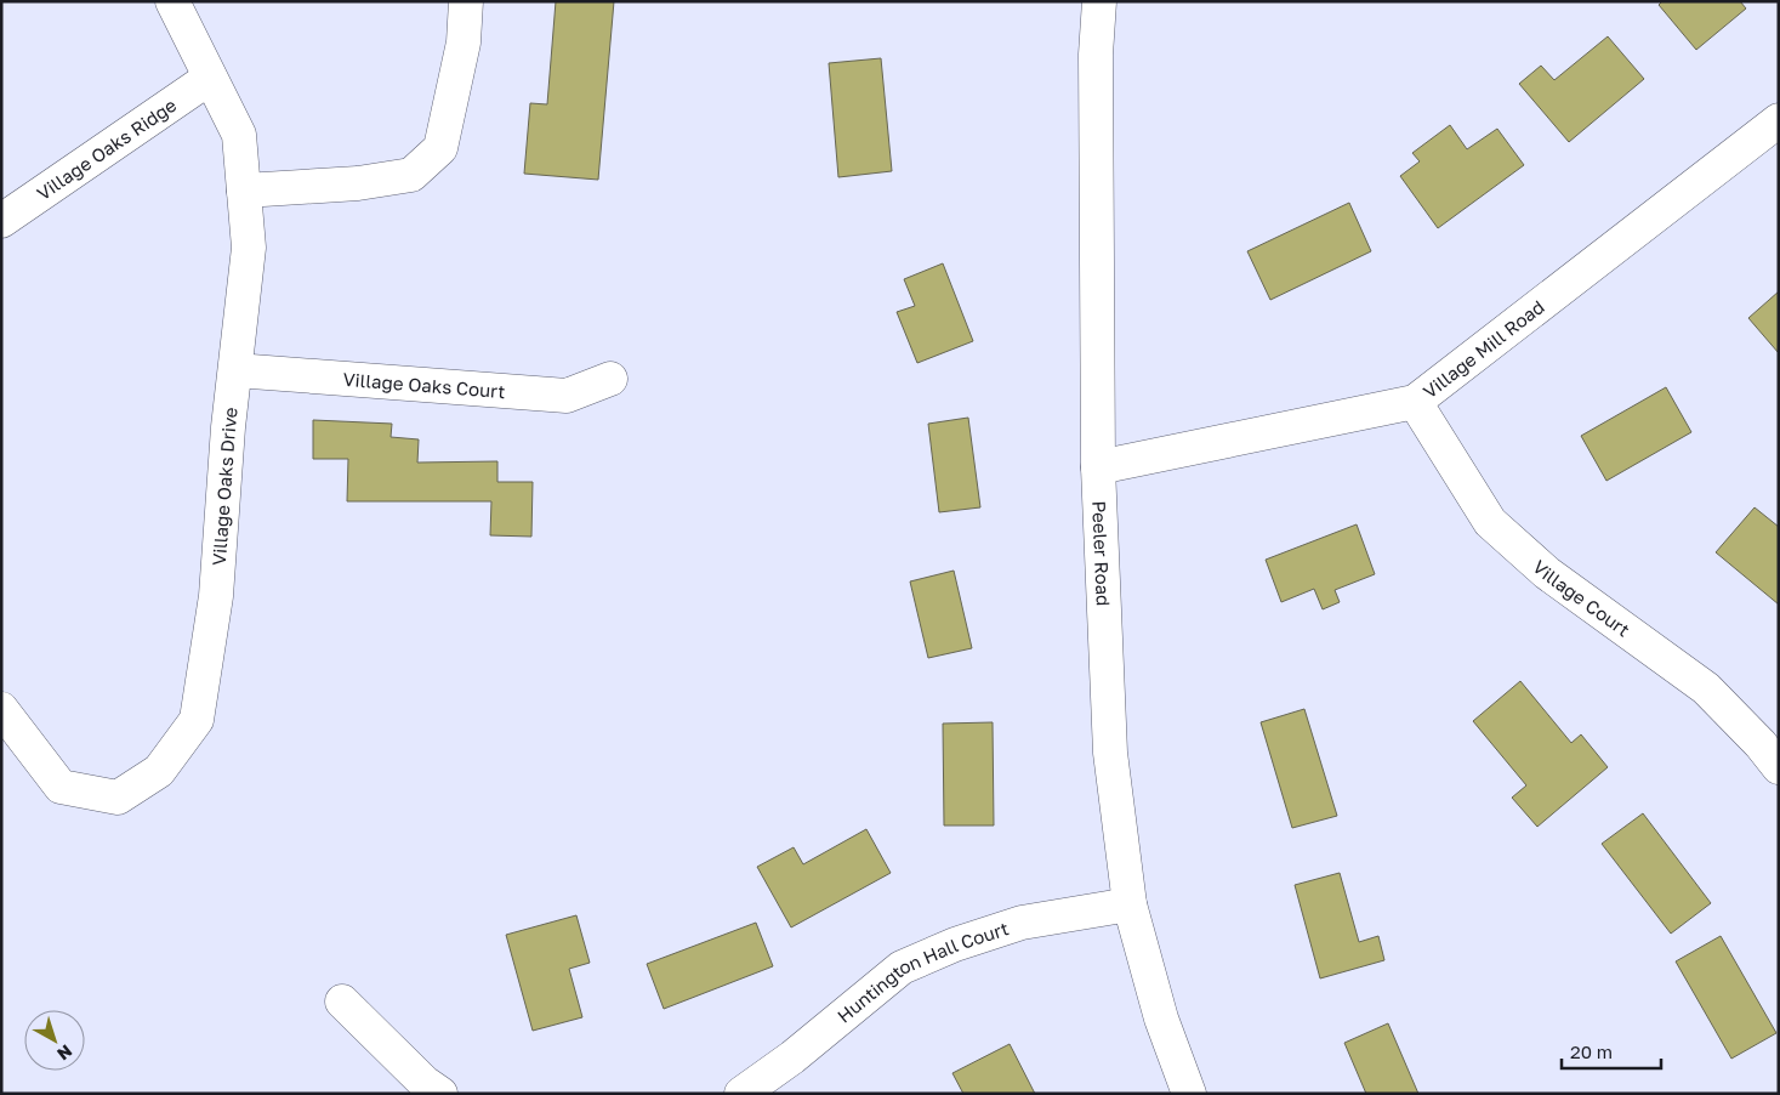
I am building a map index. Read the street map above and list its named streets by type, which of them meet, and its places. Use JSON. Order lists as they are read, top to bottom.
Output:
{
  "streets": {
    "street": [
      "Village Oaks Ridge",
      "Village Mill Road",
      "Village Oaks Court",
      "Village Oaks Drive",
      "Peeler Road",
      "Village Court",
      "Huntington Hall Court"
    ]
  },
  "crossings": [
    ["Village Oaks Ridge", "Village Oaks Drive"],
    ["Village Mill Road", "Peeler Road"],
    ["Village Mill Road", "Village Court"],
    ["Village Oaks Court", "Village Oaks Drive"],
    ["Peeler Road", "Huntington Hall Court"]
  ],
  "scale_bar": "20 m",
  "north": "bottom right"
}
